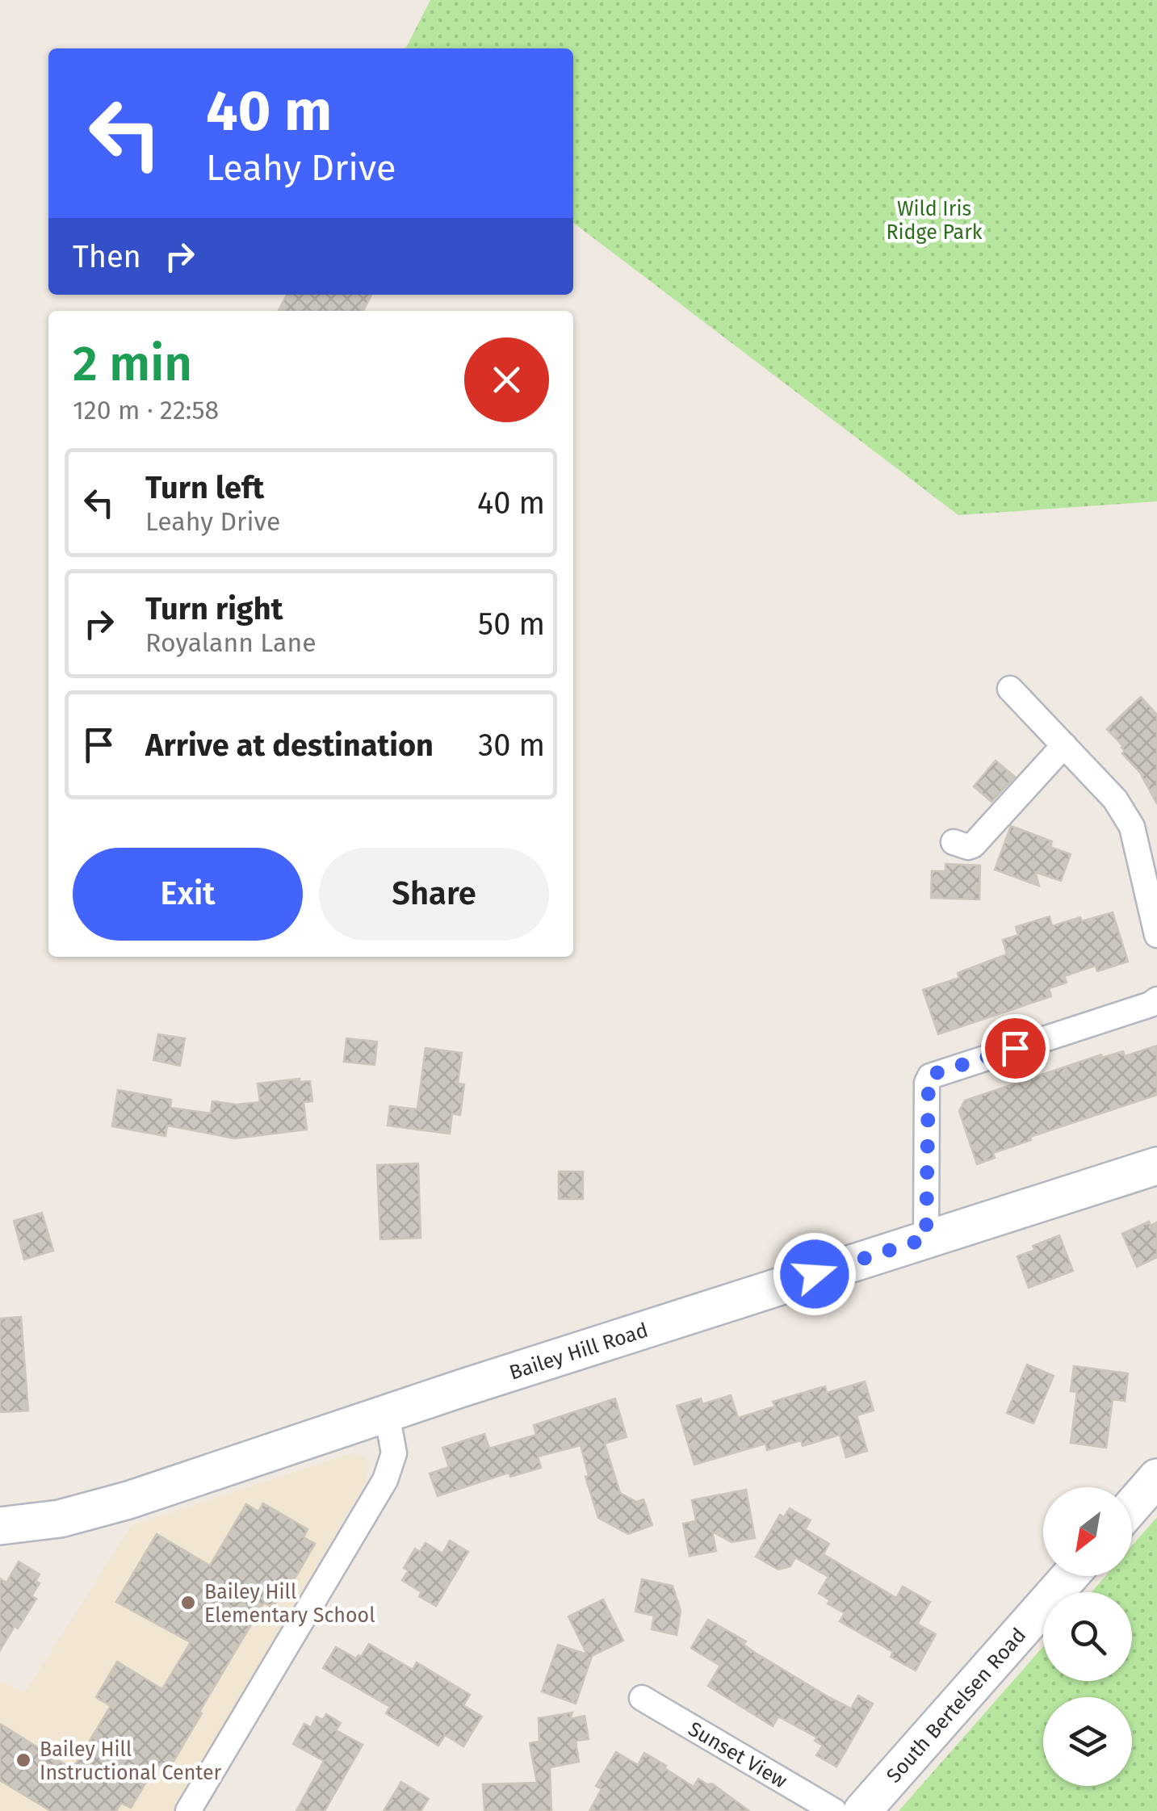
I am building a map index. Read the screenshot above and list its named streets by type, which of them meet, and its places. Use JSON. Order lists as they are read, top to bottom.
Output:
{
  "streets": {
    "main road": ["Bailey Hill Road", "South Bertelsen Road"],
    "street": ["Sunset View"]
  },
  "parks": ["Wild Iris Ridge Park"],
  "places": ["Bailey Hill Elementary School", "Bailey Hill Instructional Center"],
  "north": "bottom left",
  "page": {
    "turn": ["40 m", "Leahy Drive"],
    "then": "Then",
    "heading": ["2 min", "120 m · 22:58"],
    "list": [
      {
        "name": "Turn left",
        "note": "Leahy Drive",
        "value": "40 m"
      },
      {
        "name": "Turn right",
        "note": "Royalann Lane",
        "value": "50 m"
      },
      {
        "name": "Arrive at destination",
        "value": "30 m"
      }
    ],
    "buttons": ["Exit", "Share"]
  }
}
